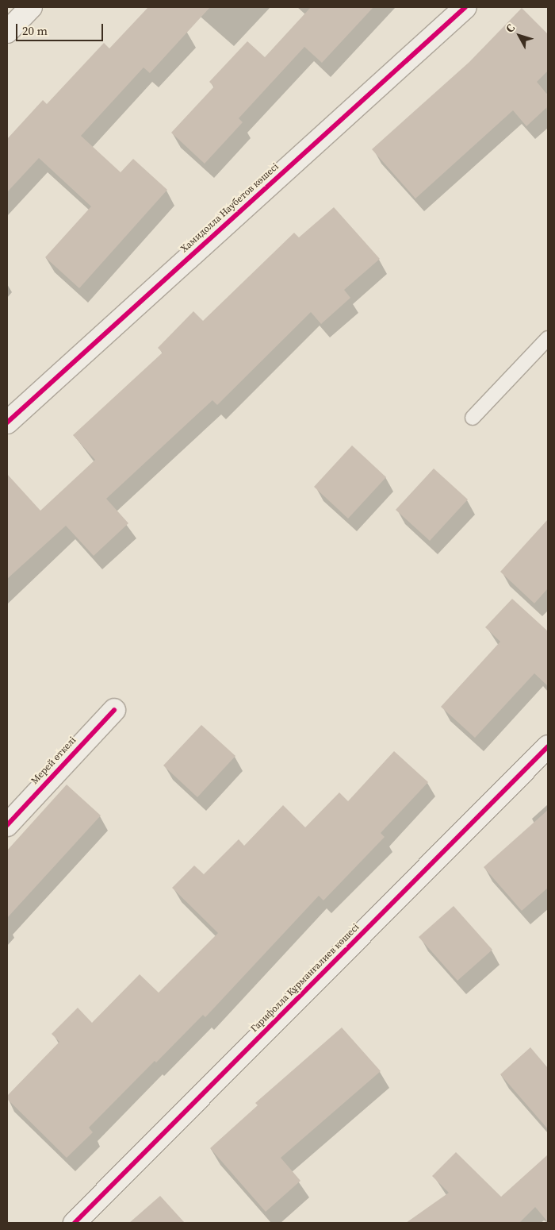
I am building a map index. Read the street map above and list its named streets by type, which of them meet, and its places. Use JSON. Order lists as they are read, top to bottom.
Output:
{
  "streets": {
    "street": ["Хамидолла Наубетов көшесі", "Мерей өткелі", "Гарифолла Құрманғалиев көшесі"]
  },
  "scale_bar": "20 m",
  "north": "top left"
}
